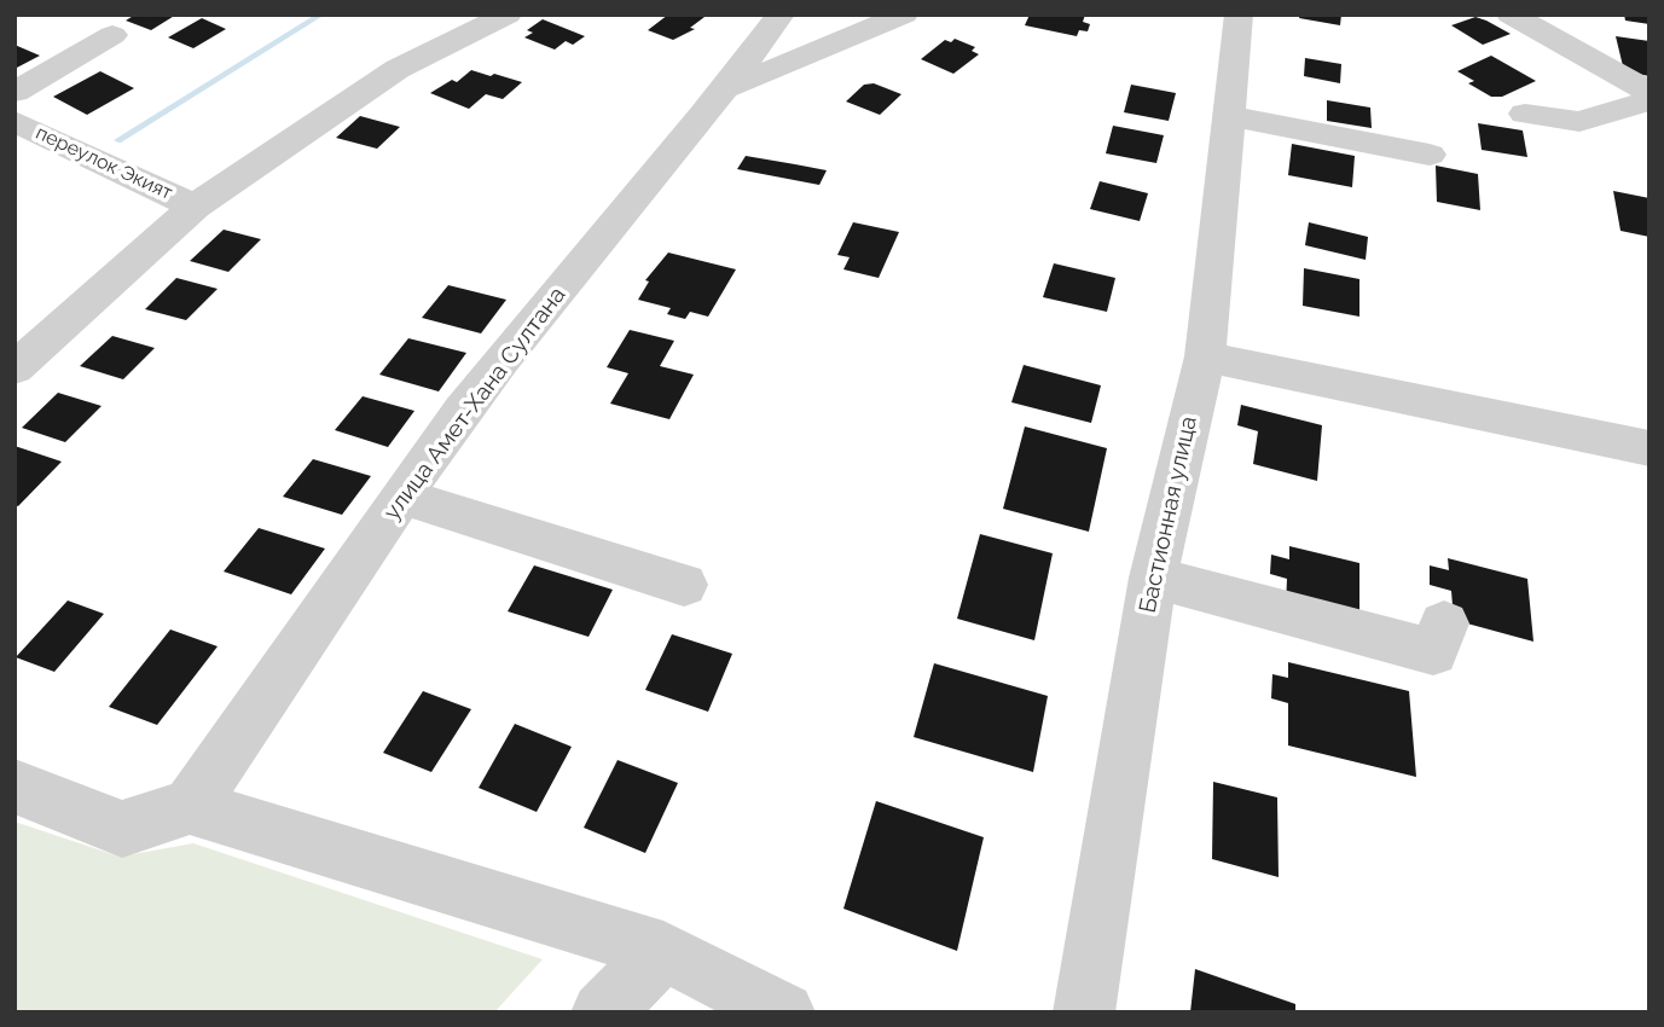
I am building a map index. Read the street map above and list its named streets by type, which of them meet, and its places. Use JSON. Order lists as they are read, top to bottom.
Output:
{
  "streets": {
    "street": ["переулок Экият", "улица Амет-Хана Султана", "Бастионная улица"]
  }
}
